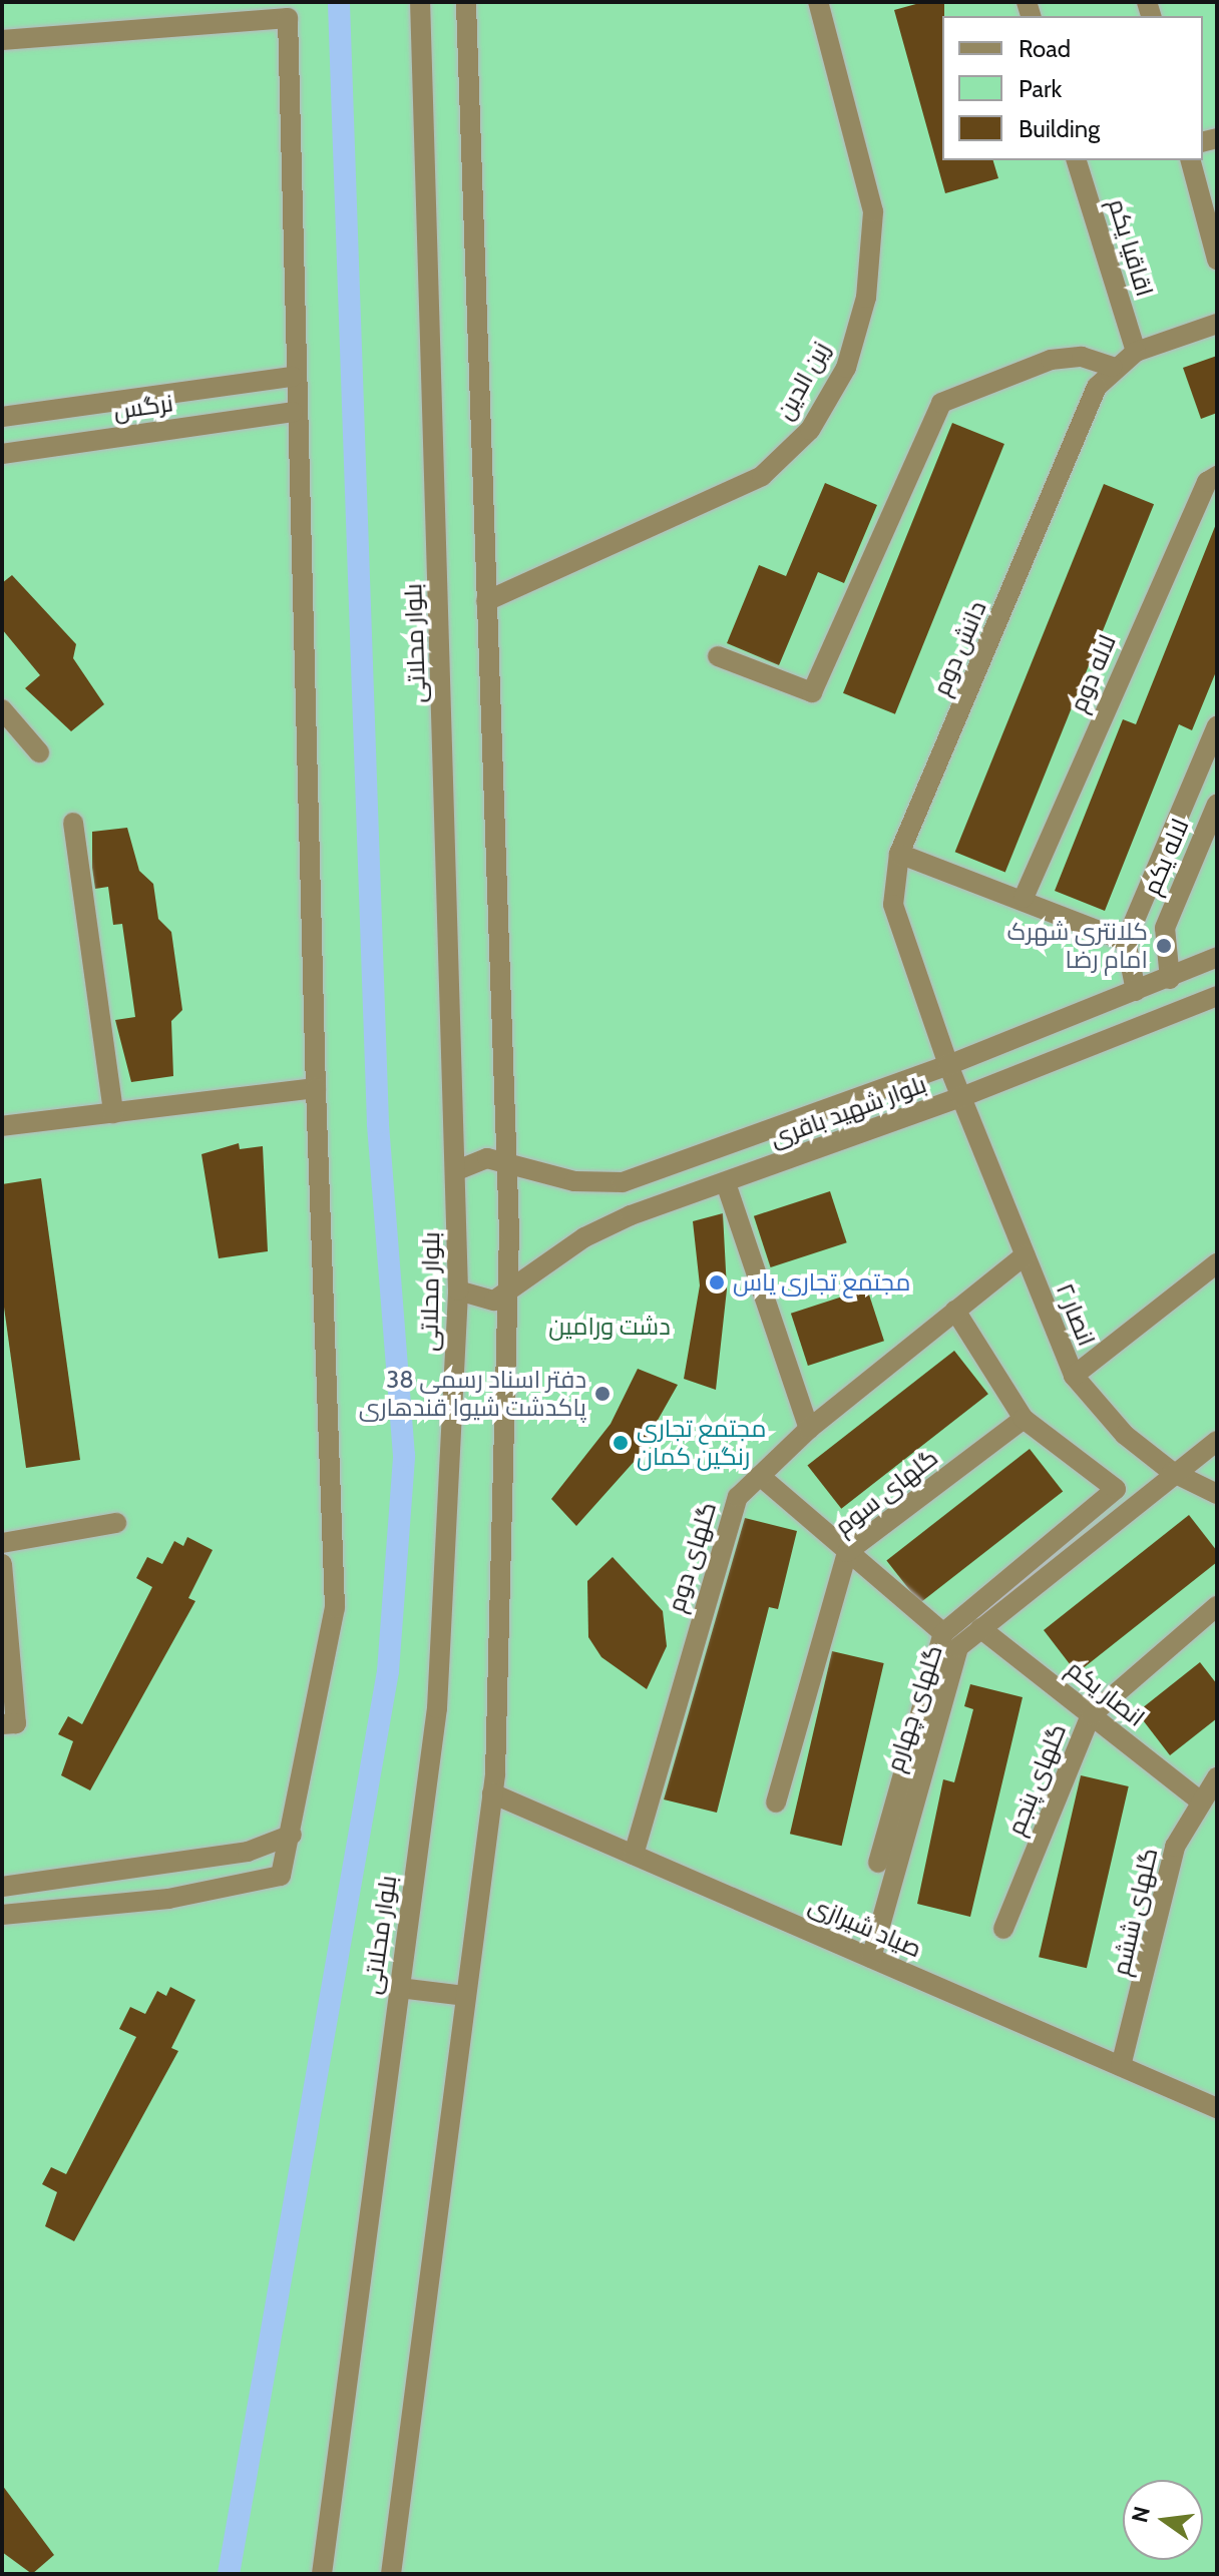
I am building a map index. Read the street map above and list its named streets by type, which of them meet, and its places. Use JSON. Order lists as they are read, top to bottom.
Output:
{
  "streets": {
    "street": [
      "اقاقیا یکم",
      "زین الدین",
      "نرگس",
      "بلوار محلاتی",
      "دانش دوم",
      "لاله دوم",
      "لاله یکم",
      "بلوار شهید باقری",
      "انصار ۲",
      "گلهای سوم",
      "گلهای دوم",
      "انصار یکم",
      "گلهای چهارم",
      "گلهای پنجم",
      "گلهای ششم",
      "صیاد شیرازی"
    ]
  },
  "crossings": [
    ["بلوار محلاتی", "بلوار شهید باقری"],
    ["دانش دوم", "بلوار شهید باقری"],
    ["دانش دوم", "انصار ۲"],
    ["لاله یکم", "بلوار شهید باقری"],
    ["بلوار شهید باقری", "انصار ۲"],
    ["انصار ۲", "گلهای دوم"],
    ["انصار ۲", "گلهای چهارم"],
    ["گلهای دوم", "صیاد شیرازی"],
    ["انصار یکم", "گلهای چهارم"],
    ["انصار یکم", "گلهای پنجم"],
    ["انصار یکم", "گلهای ششم"],
    ["گلهای چهارم", "صیاد شیرازی"],
    ["گلهای ششم", "صیاد شیرازی"]
  ],
  "parks": ["دشت ورامین"],
  "places": [
    "کلانتری شهرک امام رضا",
    "مجتمع تجاری یاس",
    "دفتر اسناد رسمی 38 پاکدشت شیوا قندهاری",
    "مجتمع تجاری رنگین کمان"
  ],
  "legend": ["Road", "Park", "Building"],
  "north": "left"
}
